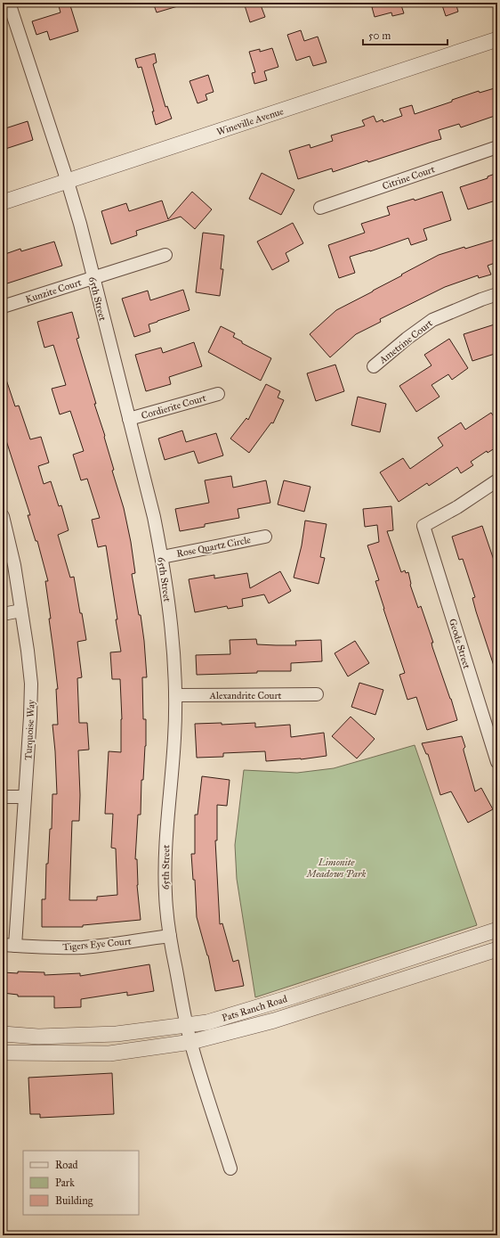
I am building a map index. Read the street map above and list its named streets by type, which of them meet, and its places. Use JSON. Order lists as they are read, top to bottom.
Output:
{
  "streets": {
    "street": [
      "Wineville Avenue",
      "Citrine Court",
      "Kunzite Court",
      "65th Street",
      "Ametrine Court",
      "Cordierite Court",
      "Rose Quartz Circle",
      "Geode Street",
      "Alexandrite Court",
      "Turquoise Way",
      "Tigers Eye Court",
      "Pats Ranch Road"
    ]
  },
  "crossings": [
    ["Wineville Avenue", "65th Street"],
    ["Kunzite Court", "65th Street"],
    ["65th Street", "Cordierite Court"],
    ["65th Street", "Rose Quartz Circle"],
    ["65th Street", "Alexandrite Court"],
    ["65th Street", "Tigers Eye Court"],
    ["65th Street", "Pats Ranch Road"],
    ["Turquoise Way", "Tigers Eye Court"]
  ],
  "parks": ["Limonite Meadows Park"],
  "legend": ["Road", "Park", "Building"],
  "scale_bar": "50 m"
}
